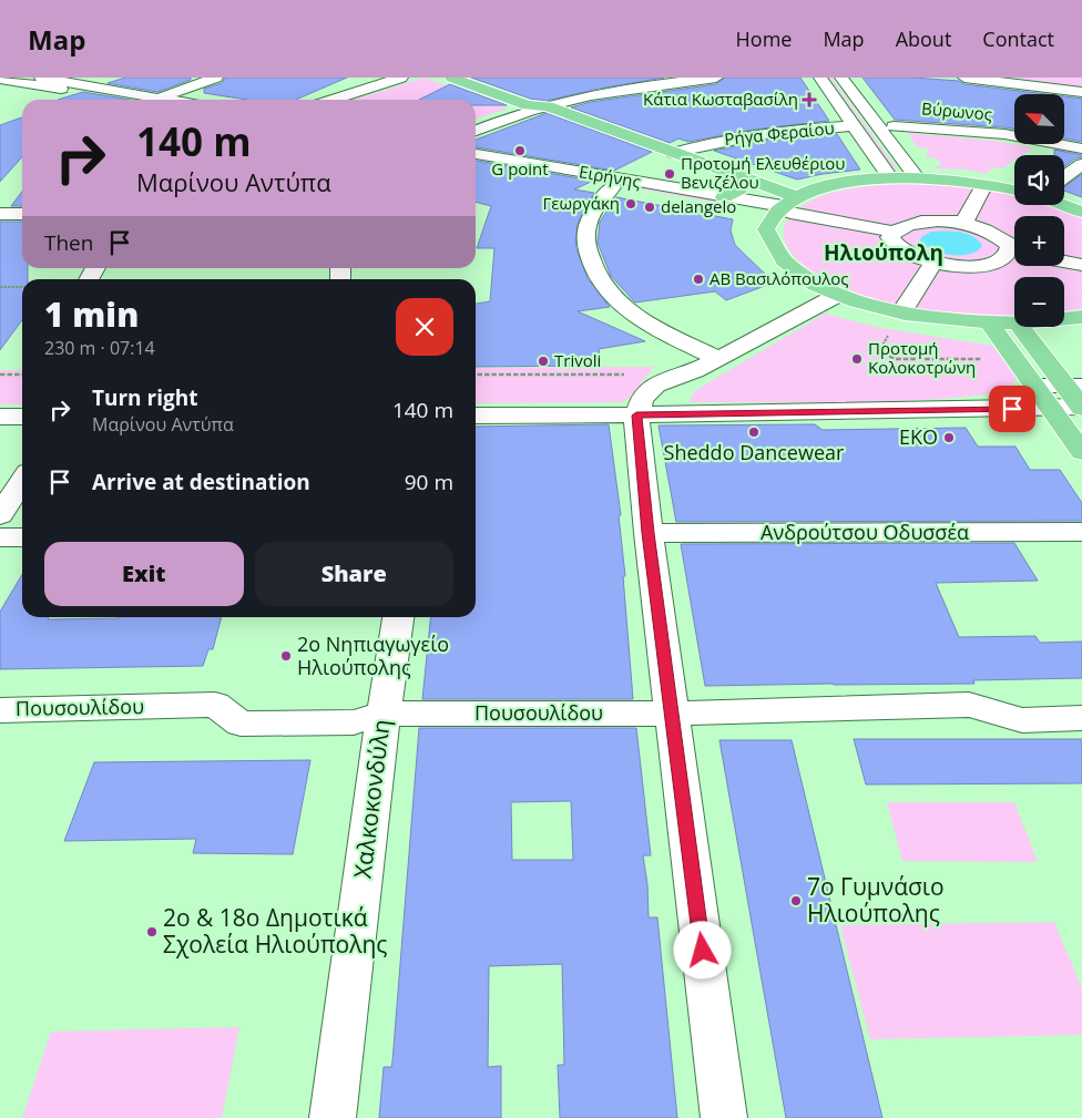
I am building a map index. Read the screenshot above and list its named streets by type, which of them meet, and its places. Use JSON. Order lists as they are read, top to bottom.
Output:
{
  "streets": {
    "street": [
      "Βύρωνος",
      "Ρήγα Φεραίου",
      "Ειρήνης",
      "Ανδρούτσου Οδυσσέα",
      "Πουσουλίδου",
      "Χαλκοκονδύλη"
    ]
  },
  "crossings": [
    ["Πουσουλίδου", "Χαλκοκονδύλη"]
  ],
  "districts": ["Ηλιούπολη"],
  "places": {
    "health": ["Κάτια Κωσταβασίλη"],
    "other": [
      "G point",
      "Προτομή Ελευθέριου Βενιζέλου",
      "Γεωργάκη",
      "delangelo",
      "ΑΒ Βασιλόπουλος",
      "Προτομή Κολοκοτρώνη",
      "Trivoli",
      "Sheddo Dancewear",
      "EKO",
      "2ο Νηπιαγωγείο Ηλιούπολης",
      "7ο Γυμνάσιο Ηλιούπολης",
      "2ο & 18ο Δημοτικά Σχολεία Ηλιούπολης"
    ]
  },
  "north": "top left",
  "page": {
    "header": "Map",
    "nav": [
      "Home",
      "Map",
      "About",
      "Contact"
    ],
    "map_buttons": ["+", "−"],
    "turn": ["140 m", "Μαρίνου Αντύπα"],
    "then": "Then",
    "heading": ["1 min", "230 m · 07:14"],
    "list": [
      {
        "name": "Turn right",
        "note": "Μαρίνου Αντύπα",
        "value": "140 m"
      },
      {
        "name": "Arrive at destination",
        "value": "90 m"
      }
    ],
    "buttons": ["Exit", "Share"]
  }
}
